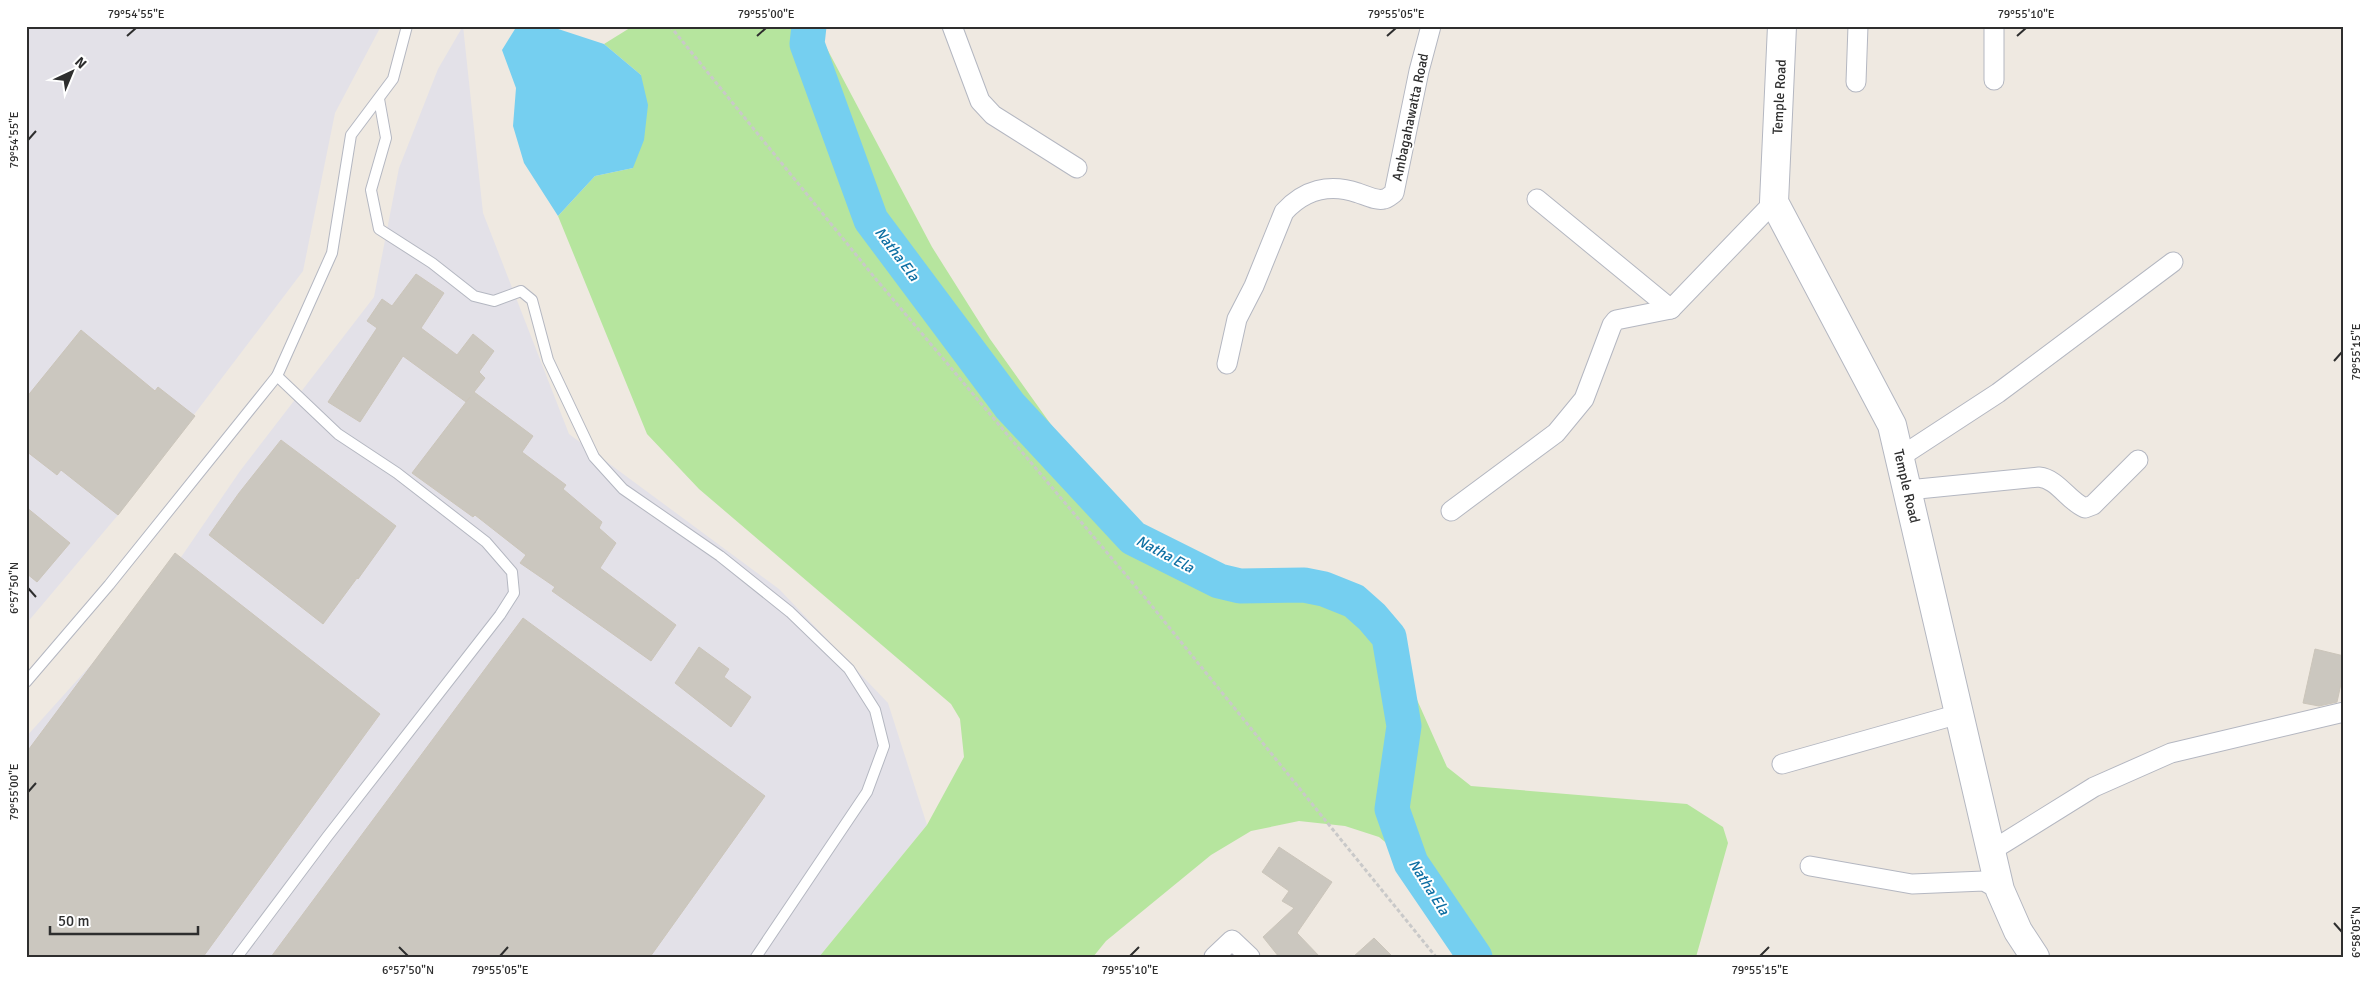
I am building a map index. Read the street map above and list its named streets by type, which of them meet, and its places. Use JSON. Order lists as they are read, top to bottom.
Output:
{
  "streets": {
    "street": ["Temple Road", "Ambagahawatta Road"]
  },
  "water": ["Natha Ela"],
  "scale_bar": "50 m",
  "north": "top right",
  "coordinates": [
    "79°54'55\"E",
    "79°55'00\"E",
    "79°55'05\"E",
    "79°55'10\"E",
    "79°55'15\"E",
    "6°57'50\"N",
    "6°58'05\"N"
  ]
}
